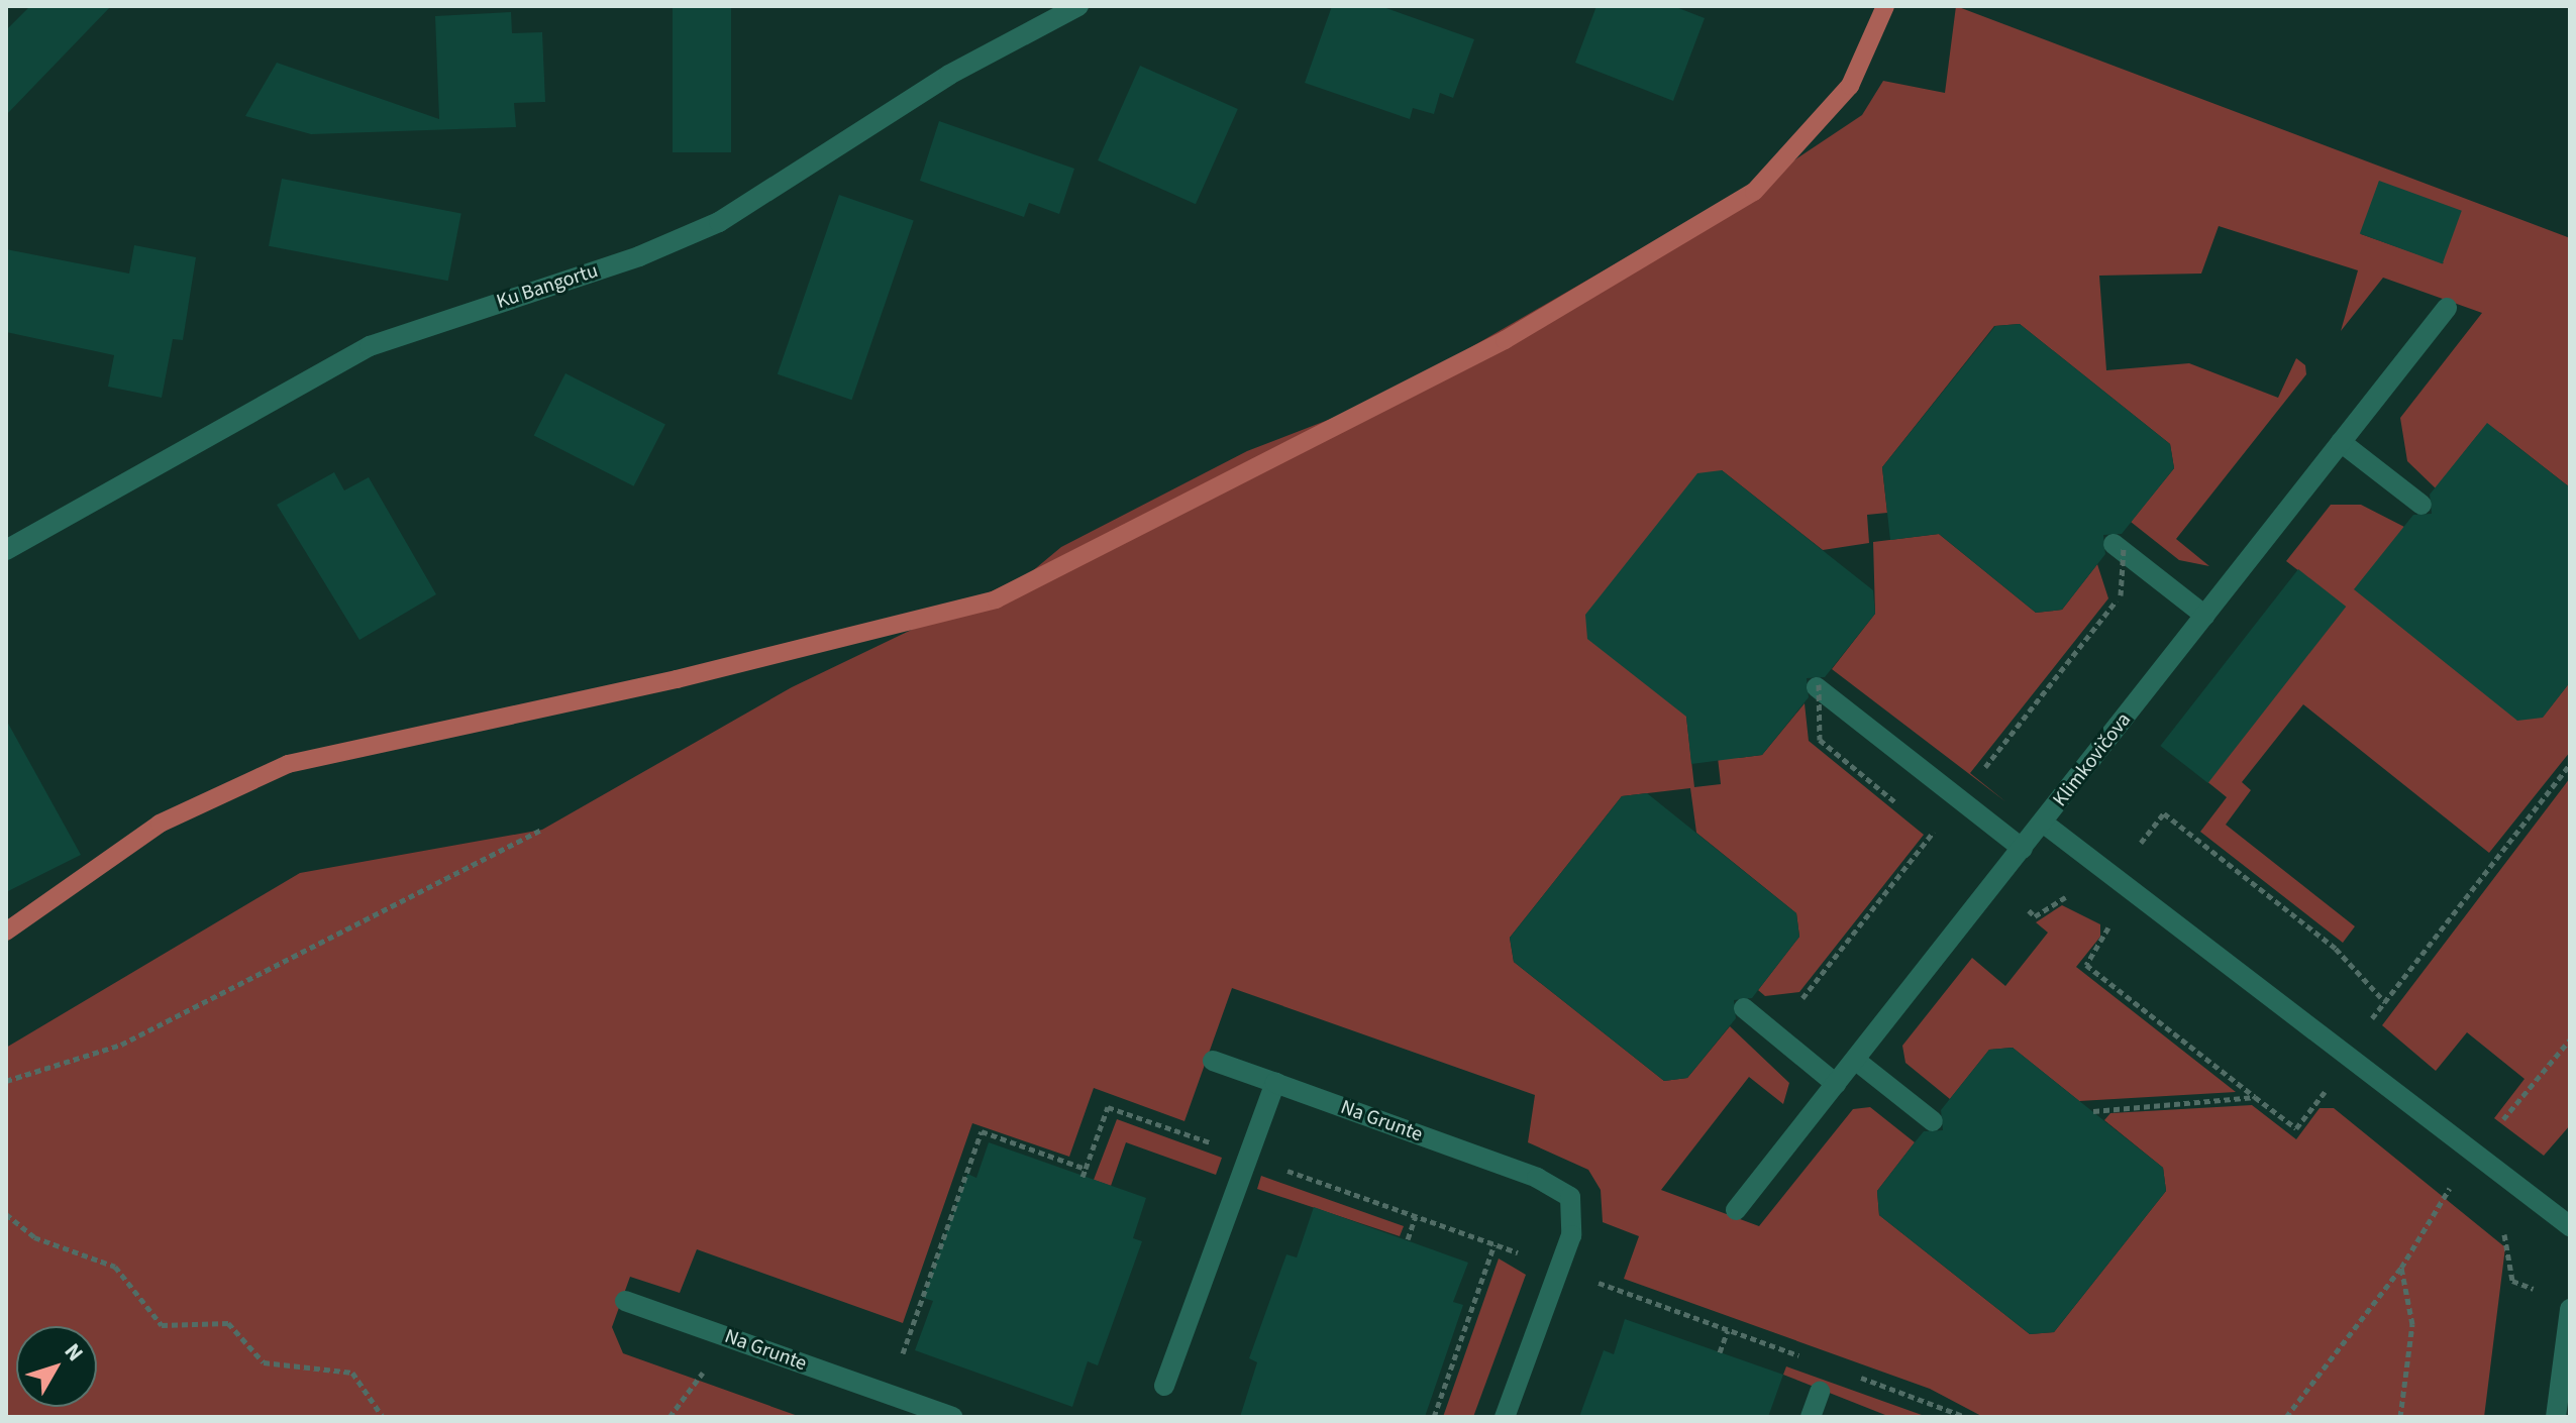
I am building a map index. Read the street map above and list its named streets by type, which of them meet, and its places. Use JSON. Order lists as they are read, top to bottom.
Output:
{
  "streets": {
    "street": ["Ku Bangortu", "Klimkovičova", "Na Grunte"]
  },
  "north": "top right"
}
